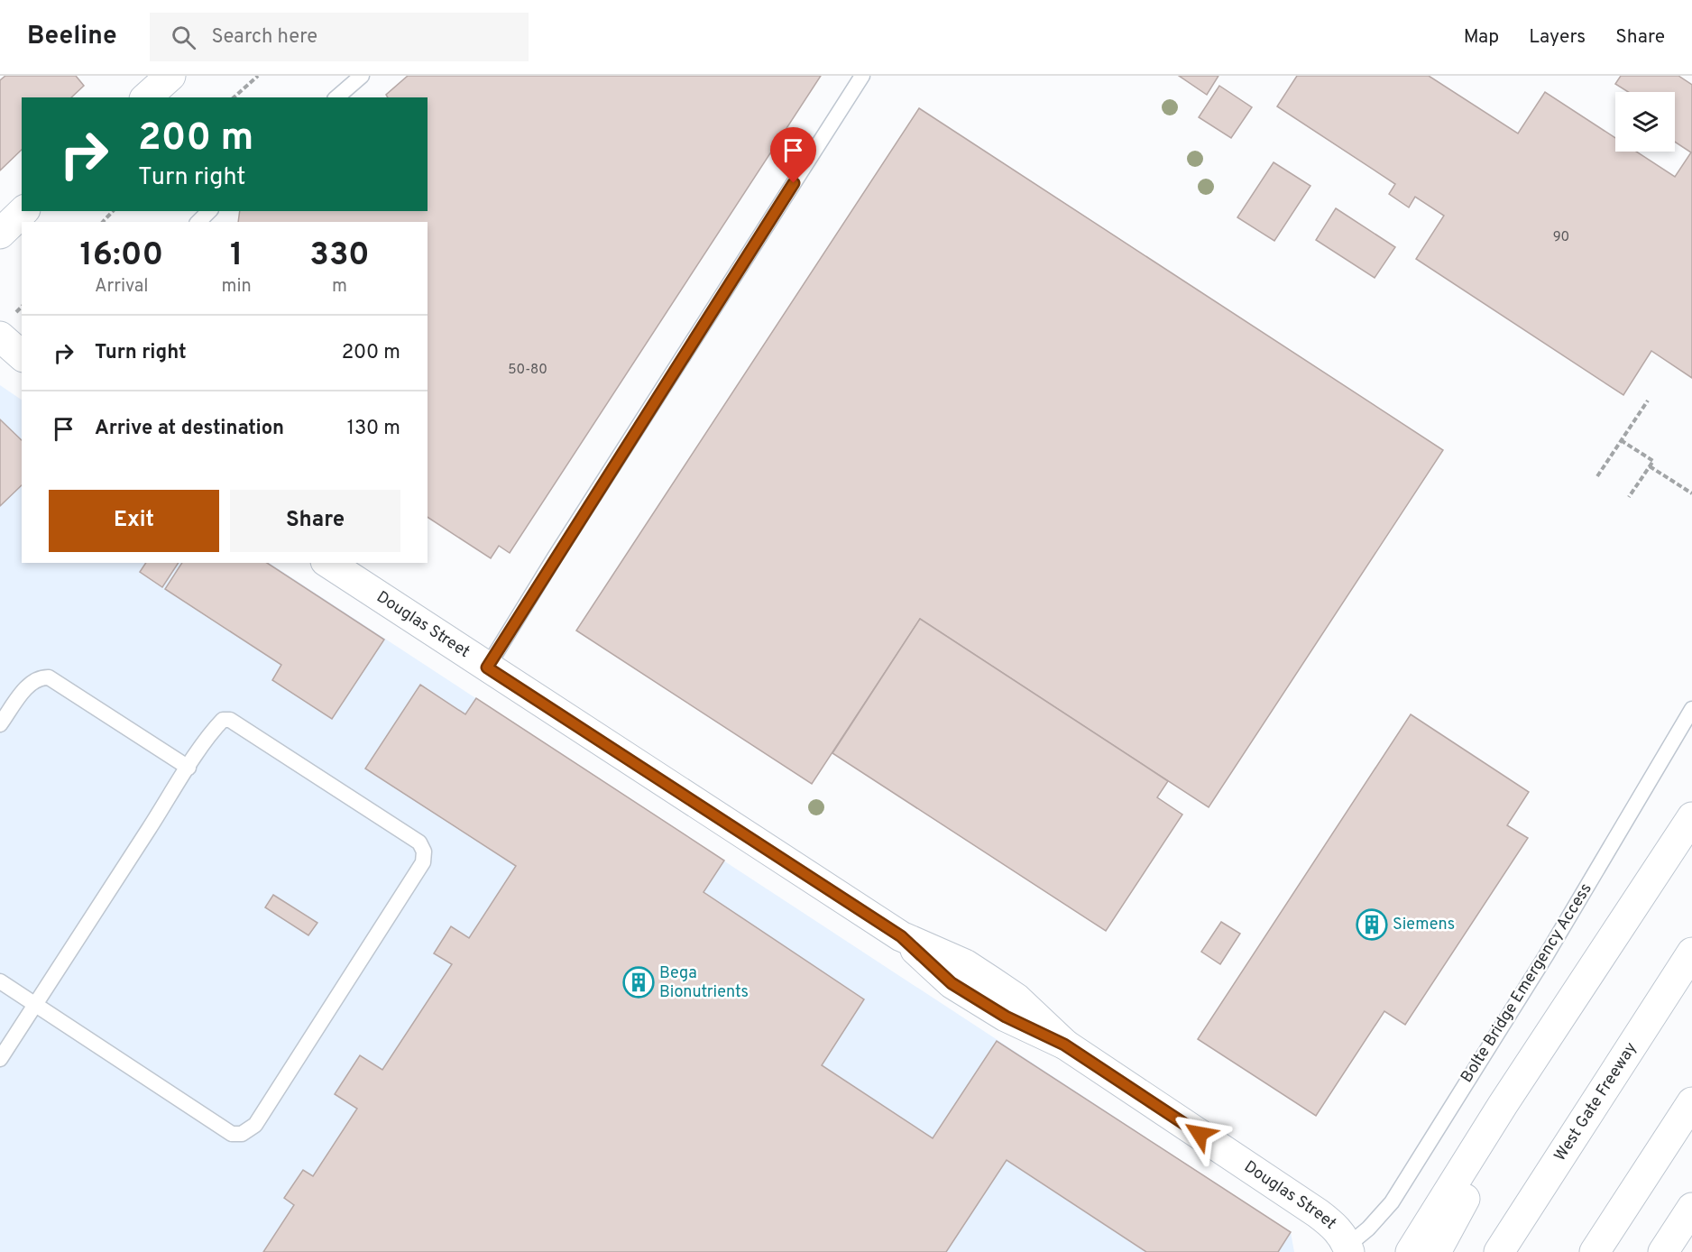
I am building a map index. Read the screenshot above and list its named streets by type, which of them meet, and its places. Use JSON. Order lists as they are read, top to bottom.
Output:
{
  "streets": {
    "main road": ["Douglas Street", "West Gate Freeway"],
    "lane": ["Bolte Bridge Emergency Access"]
  },
  "crossings": [
    ["Douglas Street", "Bolte Bridge Emergency Access"]
  ],
  "places": {
    "building": ["Siemens", "Bega Bionutrients"]
  },
  "house_numbers": ["90", "50-80"],
  "page": {
    "header": "Beeline",
    "search": "Search here",
    "nav": ["Map", "Layers", "Share"],
    "turn": ["200 m", "Turn right"],
    "eta": [
      "16:00",
      "Arrival",
      "1",
      "min",
      "330",
      "m"
    ],
    "list": [
      {
        "name": "Turn right",
        "value": "200 m"
      },
      {
        "name": "Arrive at destination",
        "value": "130 m"
      }
    ],
    "buttons": ["Exit", "Share"]
  }
}
